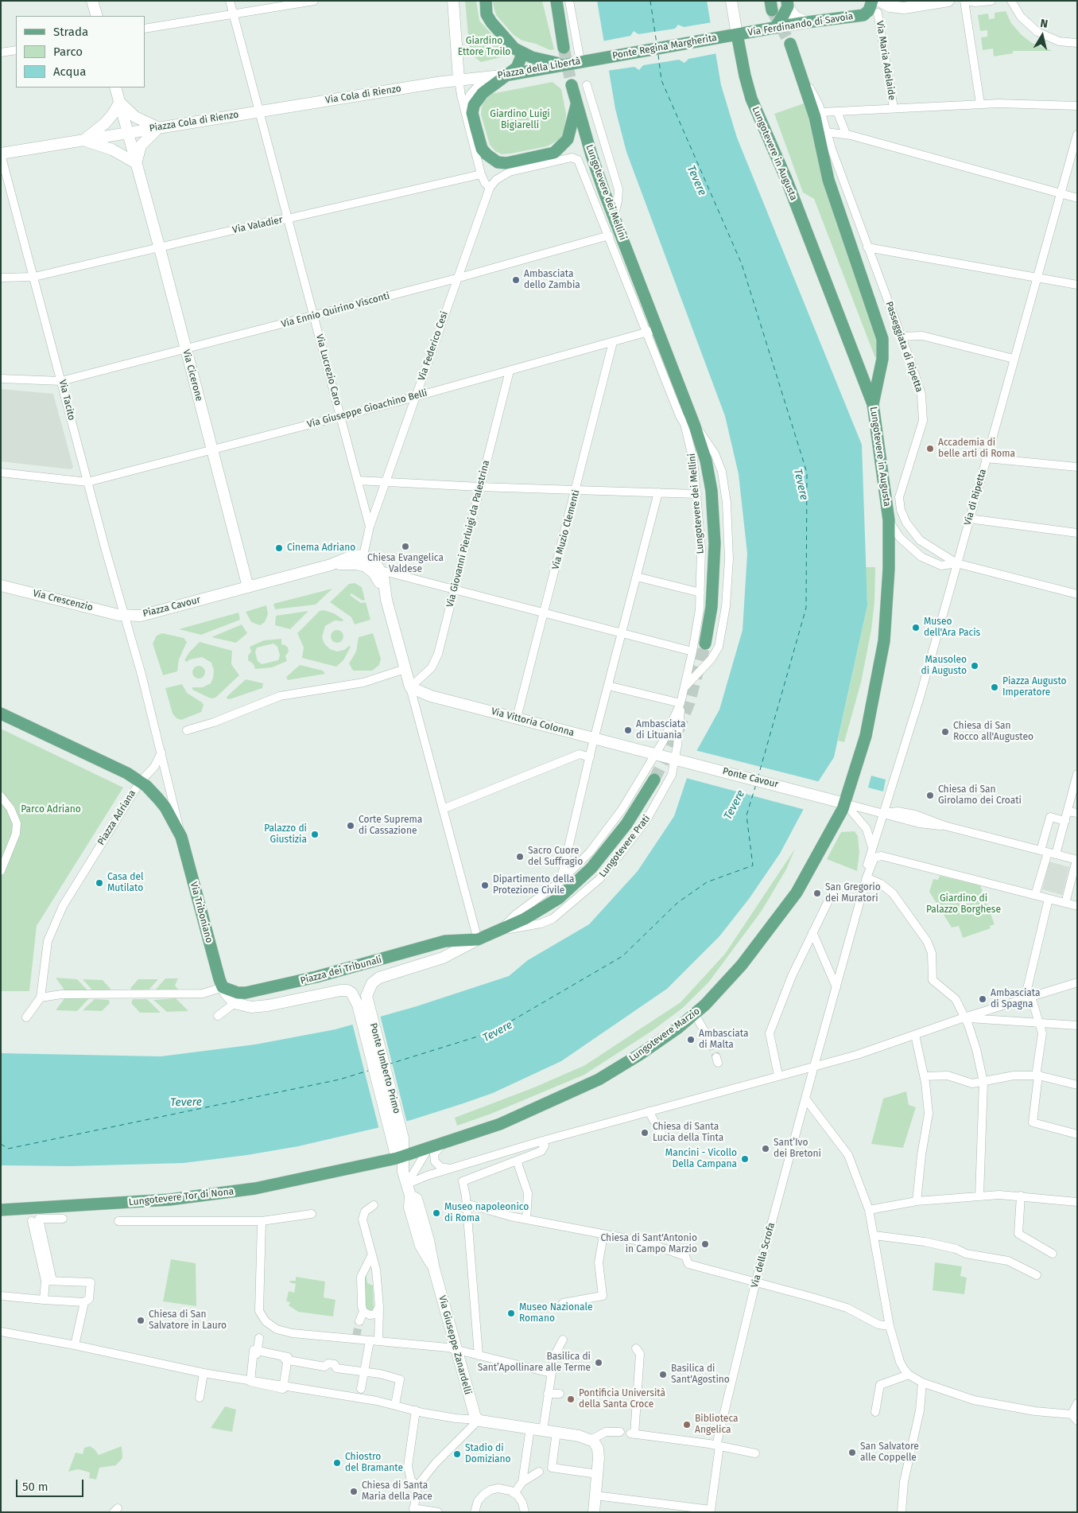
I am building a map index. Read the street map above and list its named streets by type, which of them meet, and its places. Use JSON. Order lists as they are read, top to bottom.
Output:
{
  "streets": {
    "main road": [
      "Via Ferdinando di Savoia",
      "Ponte Regina Margherita",
      "Via Maria Adelaide",
      "Piazza della Libertà",
      "Lungotevere in Augusta",
      "Lungotevere dei Mellini",
      "Passeggiata di Ripetta",
      "Piazza Adriana",
      "Lungotevere Prati",
      "Via Triboniano",
      "Piazza dei Tribunali",
      "Lungotevere Marzio",
      "Lungotevere Tor di Nona"
    ],
    "street": [
      "Via Cola di Rienzo",
      "Piazza Cola di Rienzo",
      "Via Valadier",
      "Via Ennio Quirino Visconti",
      "Via Federico Cesi",
      "Via Lucrezio Caro",
      "Via Cicerone",
      "Via Tacito",
      "Via Giuseppe Gioachino Belli",
      "Via di Ripetta",
      "Via Muzio Clementi",
      "Via Giovanni Pierluigi da Palestrina",
      "Via Crescenzio",
      "Piazza Cavour",
      "Via Vittoria Colonna",
      "Ponte Cavour",
      "Ponte Umberto Primo",
      "Via della Scrofa",
      "Via Giuseppe Zanardelli"
    ]
  },
  "crossings": [
    ["Via Ferdinando di Savoia", "Ponte Regina Margherita"],
    ["Via Ferdinando di Savoia", "Via Maria Adelaide"],
    ["Via Ferdinando di Savoia", "Lungotevere in Augusta"],
    ["Ponte Regina Margherita", "Piazza della Libertà"],
    ["Ponte Regina Margherita", "Lungotevere in Augusta"],
    ["Piazza della Libertà", "Via Cola di Rienzo"],
    ["Piazza della Libertà", "Via Valadier"],
    ["Via Cola di Rienzo", "Piazza Cola di Rienzo"],
    ["Via Cola di Rienzo", "Via Lucrezio Caro"],
    ["Piazza Cola di Rienzo", "Via Lucrezio Caro"],
    ["Piazza Cola di Rienzo", "Via Tacito"],
    ["Lungotevere in Augusta", "Passeggiata di Ripetta"],
    ["Lungotevere in Augusta", "Ponte Cavour"],
    ["Lungotevere in Augusta", "Lungotevere Marzio"],
    ["Lungotevere dei Mellini", "Via Ennio Quirino Visconti"],
    ["Lungotevere dei Mellini", "Via Federico Cesi"],
    ["Lungotevere dei Mellini", "Via Giuseppe Gioachino Belli"],
    ["Lungotevere dei Mellini", "Via Vittoria Colonna"],
    ["Lungotevere dei Mellini", "Ponte Cavour"],
    ["Lungotevere dei Mellini", "Lungotevere Prati"],
    ["Via Valadier", "Via Lucrezio Caro"],
    ["Via Valadier", "Via Cicerone"],
    ["Via Valadier", "Via Tacito"],
    ["Via Ennio Quirino Visconti", "Via Federico Cesi"],
    ["Via Ennio Quirino Visconti", "Via Lucrezio Caro"],
    ["Via Ennio Quirino Visconti", "Via Cicerone"],
    ["Via Ennio Quirino Visconti", "Via Tacito"],
    ["Via Federico Cesi", "Via Lucrezio Caro"],
    ["Via Federico Cesi", "Via Giuseppe Gioachino Belli"],
    ["Passeggiata di Ripetta", "Via di Ripetta"],
    ["Via Lucrezio Caro", "Via Giuseppe Gioachino Belli"],
    ["Via Cicerone", "Via Giuseppe Gioachino Belli"],
    ["Via Cicerone", "Piazza Cavour"],
    ["Via Tacito", "Via Giuseppe Gioachino Belli"],
    ["Via Tacito", "Via Crescenzio"],
    ["Via Tacito", "Piazza Cavour"],
    ["Via Giuseppe Gioachino Belli", "Via Muzio Clementi"],
    ["Via Giuseppe Gioachino Belli", "Via Giovanni Pierluigi da Palestrina"],
    ["Via Muzio Clementi", "Via Vittoria Colonna"],
    ["Via Giovanni Pierluigi da Palestrina", "Piazza Cavour"],
    ["Via Giovanni Pierluigi da Palestrina", "Via Vittoria Colonna"],
    ["Via Crescenzio", "Piazza Cavour"],
    ["Piazza Cavour", "Via Vittoria Colonna"],
    ["Via Vittoria Colonna", "Ponte Cavour"],
    ["Ponte Cavour", "Lungotevere Prati"],
    ["Ponte Cavour", "Lungotevere Marzio"],
    ["Piazza Adriana", "Via Triboniano"],
    ["Lungotevere Prati", "Piazza dei Tribunali"],
    ["Via Triboniano", "Piazza dei Tribunali"],
    ["Piazza dei Tribunali", "Ponte Umberto Primo"],
    ["Lungotevere Marzio", "Ponte Umberto Primo"],
    ["Lungotevere Marzio", "Lungotevere Tor di Nona"],
    ["Lungotevere Marzio", "Via Giuseppe Zanardelli"],
    ["Ponte Umberto Primo", "Lungotevere Tor di Nona"],
    ["Ponte Umberto Primo", "Via Giuseppe Zanardelli"],
    ["Lungotevere Tor di Nona", "Via Giuseppe Zanardelli"]
  ],
  "water": ["Tevere"],
  "parks": [
    "Giardino Ettore Troilo",
    "Giardino Luigi Bigiarelli",
    "Parco Adriano",
    "Giardino di Palazzo Borghese"
  ],
  "places": [
    "Ambasciata dello Zambia",
    "Accademia di belle arti di Roma",
    "Chiesa Evangelica Valdese",
    "Cinema Adriano",
    "Museo dell'Ara Pacis",
    "Mausoleo di Augusto",
    "Piazza Augusto Imperatore",
    "Ambasciata di Lituania",
    "Chiesa di San Rocco all'Augusteo",
    "Chiesa di San Girolamo dei Croati",
    "Corte Suprema di Cassazione",
    "Palazzo di Giustizia",
    "Sacro Cuore del Suffragio",
    "Casa del Mutilato",
    "Dipartimento della Protezione Civile",
    "San Gregorio dei Muratori",
    "Ambasciata di Spagna",
    "Ambasciata di Malta",
    "Chiesa di Santa Lucia della Tinta",
    "Sant’Ivo dei Bretoni",
    "Mancini - Vicollo Della Campana",
    "Museo napoleonico di Roma",
    "Chiesa di Sant'Antonio in Campo Marzio",
    "Museo Nazionale Romano",
    "Chiesa di San Salvatore in Lauro",
    "Basilica di Sant’Apollinare alle Terme",
    "Basilica di Sant'Agostino",
    "Pontificia Università della Santa Croce",
    "Biblioteca Angelica",
    "San Salvatore alle Coppelle",
    "Stadio di Domiziano",
    "Chiostro del Bramante",
    "Chiesa di Santa Maria della Pace"
  ],
  "legend": ["Strada", "Parco", "Acqua"],
  "scale_bar": "50 m",
  "north": "top"
}
